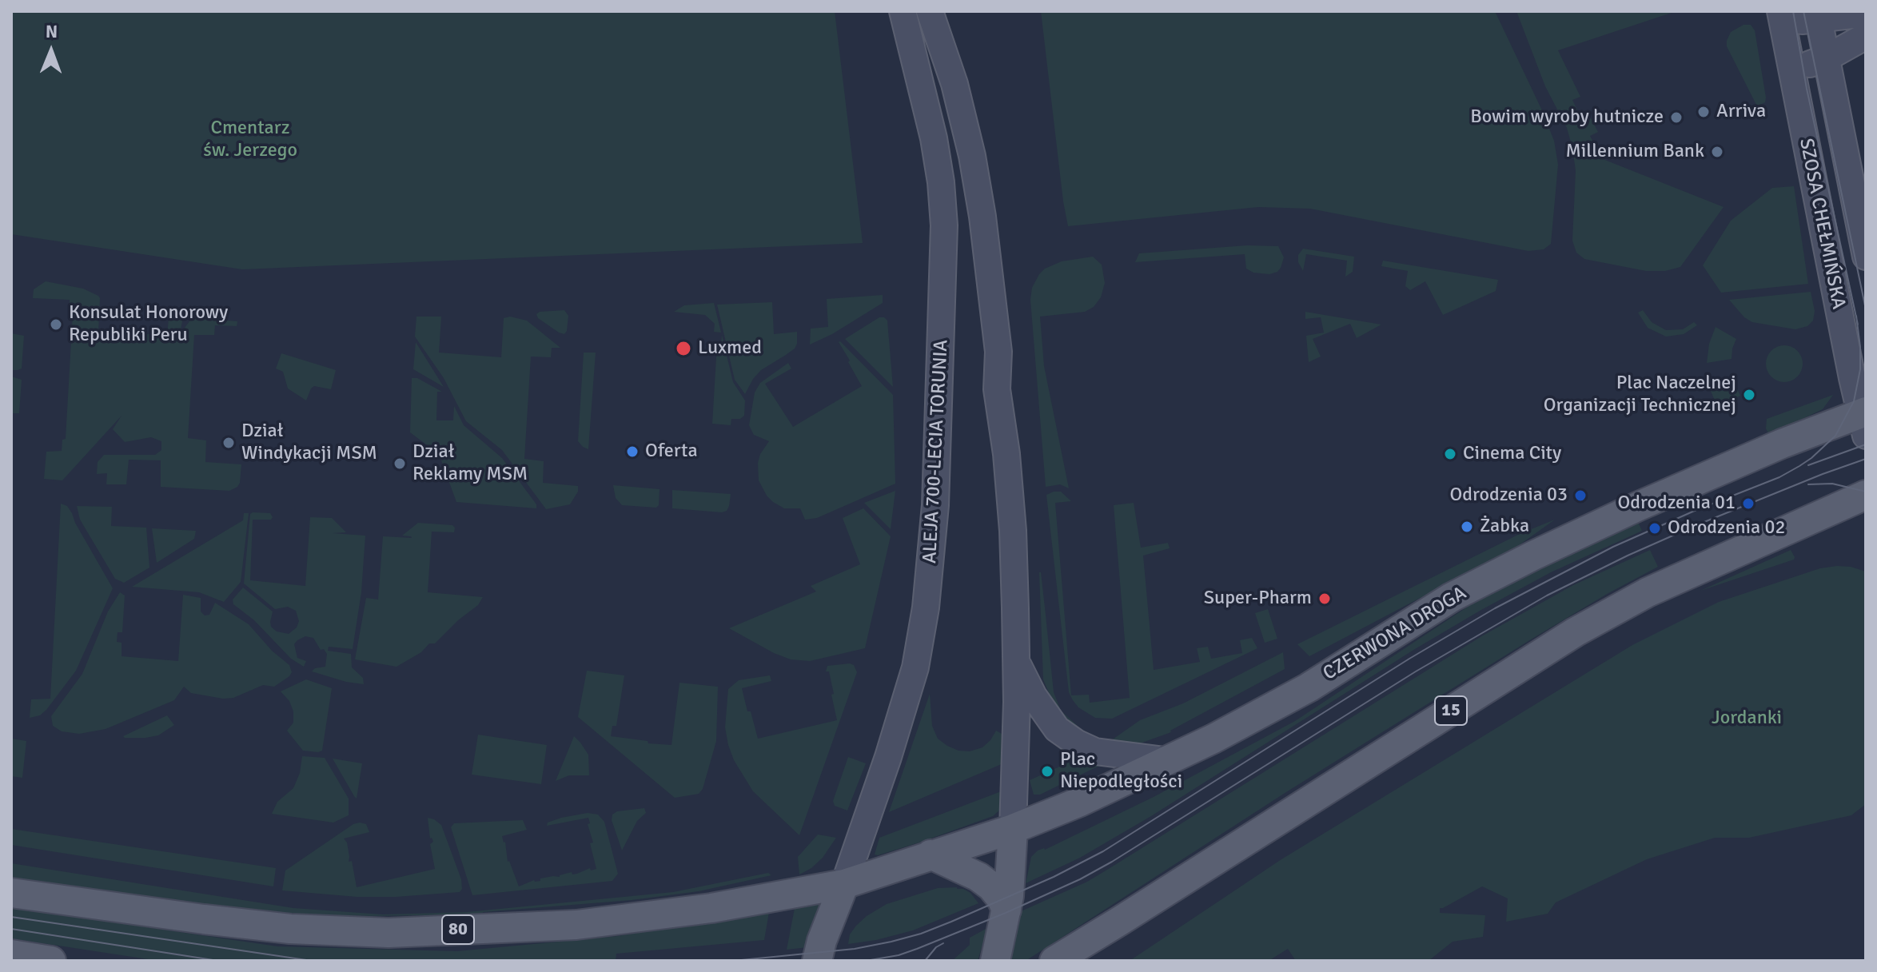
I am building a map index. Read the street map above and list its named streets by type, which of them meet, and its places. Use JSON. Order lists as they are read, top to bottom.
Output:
{
  "streets": {
    "main road": [
      "SZOSA CHEŁMIŃSKA",
      "ALEJA 700-LECIA TORUNIA",
      "CZERWONA DROGA",
      "15",
      "80"
    ]
  },
  "crossings": [
    ["SZOSA CHEŁMIŃSKA", "CZERWONA DROGA"],
    ["ALEJA 700-LECIA TORUNIA", "CZERWONA DROGA"],
    ["ALEJA 700-LECIA TORUNIA", "80"],
    ["CZERWONA DROGA", "80"]
  ],
  "parks": ["Cmentarz św. Jerzego", "Jordanki"],
  "places": [
    "Arriva",
    "Bowim wyroby hutnicze",
    "Millennium Bank",
    "Konsulat Honorowy Republiki Peru",
    "Luxmed",
    "Plac Naczelnej Organizacji Technicznej",
    "Dział Windykacji MSM",
    "Oferta",
    "Cinema City",
    "Dział Reklamy MSM",
    "Odrodzenia 03",
    "Odrodzenia 01",
    "Żabka",
    "Odrodzenia 02",
    "Super-Pharm",
    "Plac Niepodległości"
  ],
  "north": "top"
}
